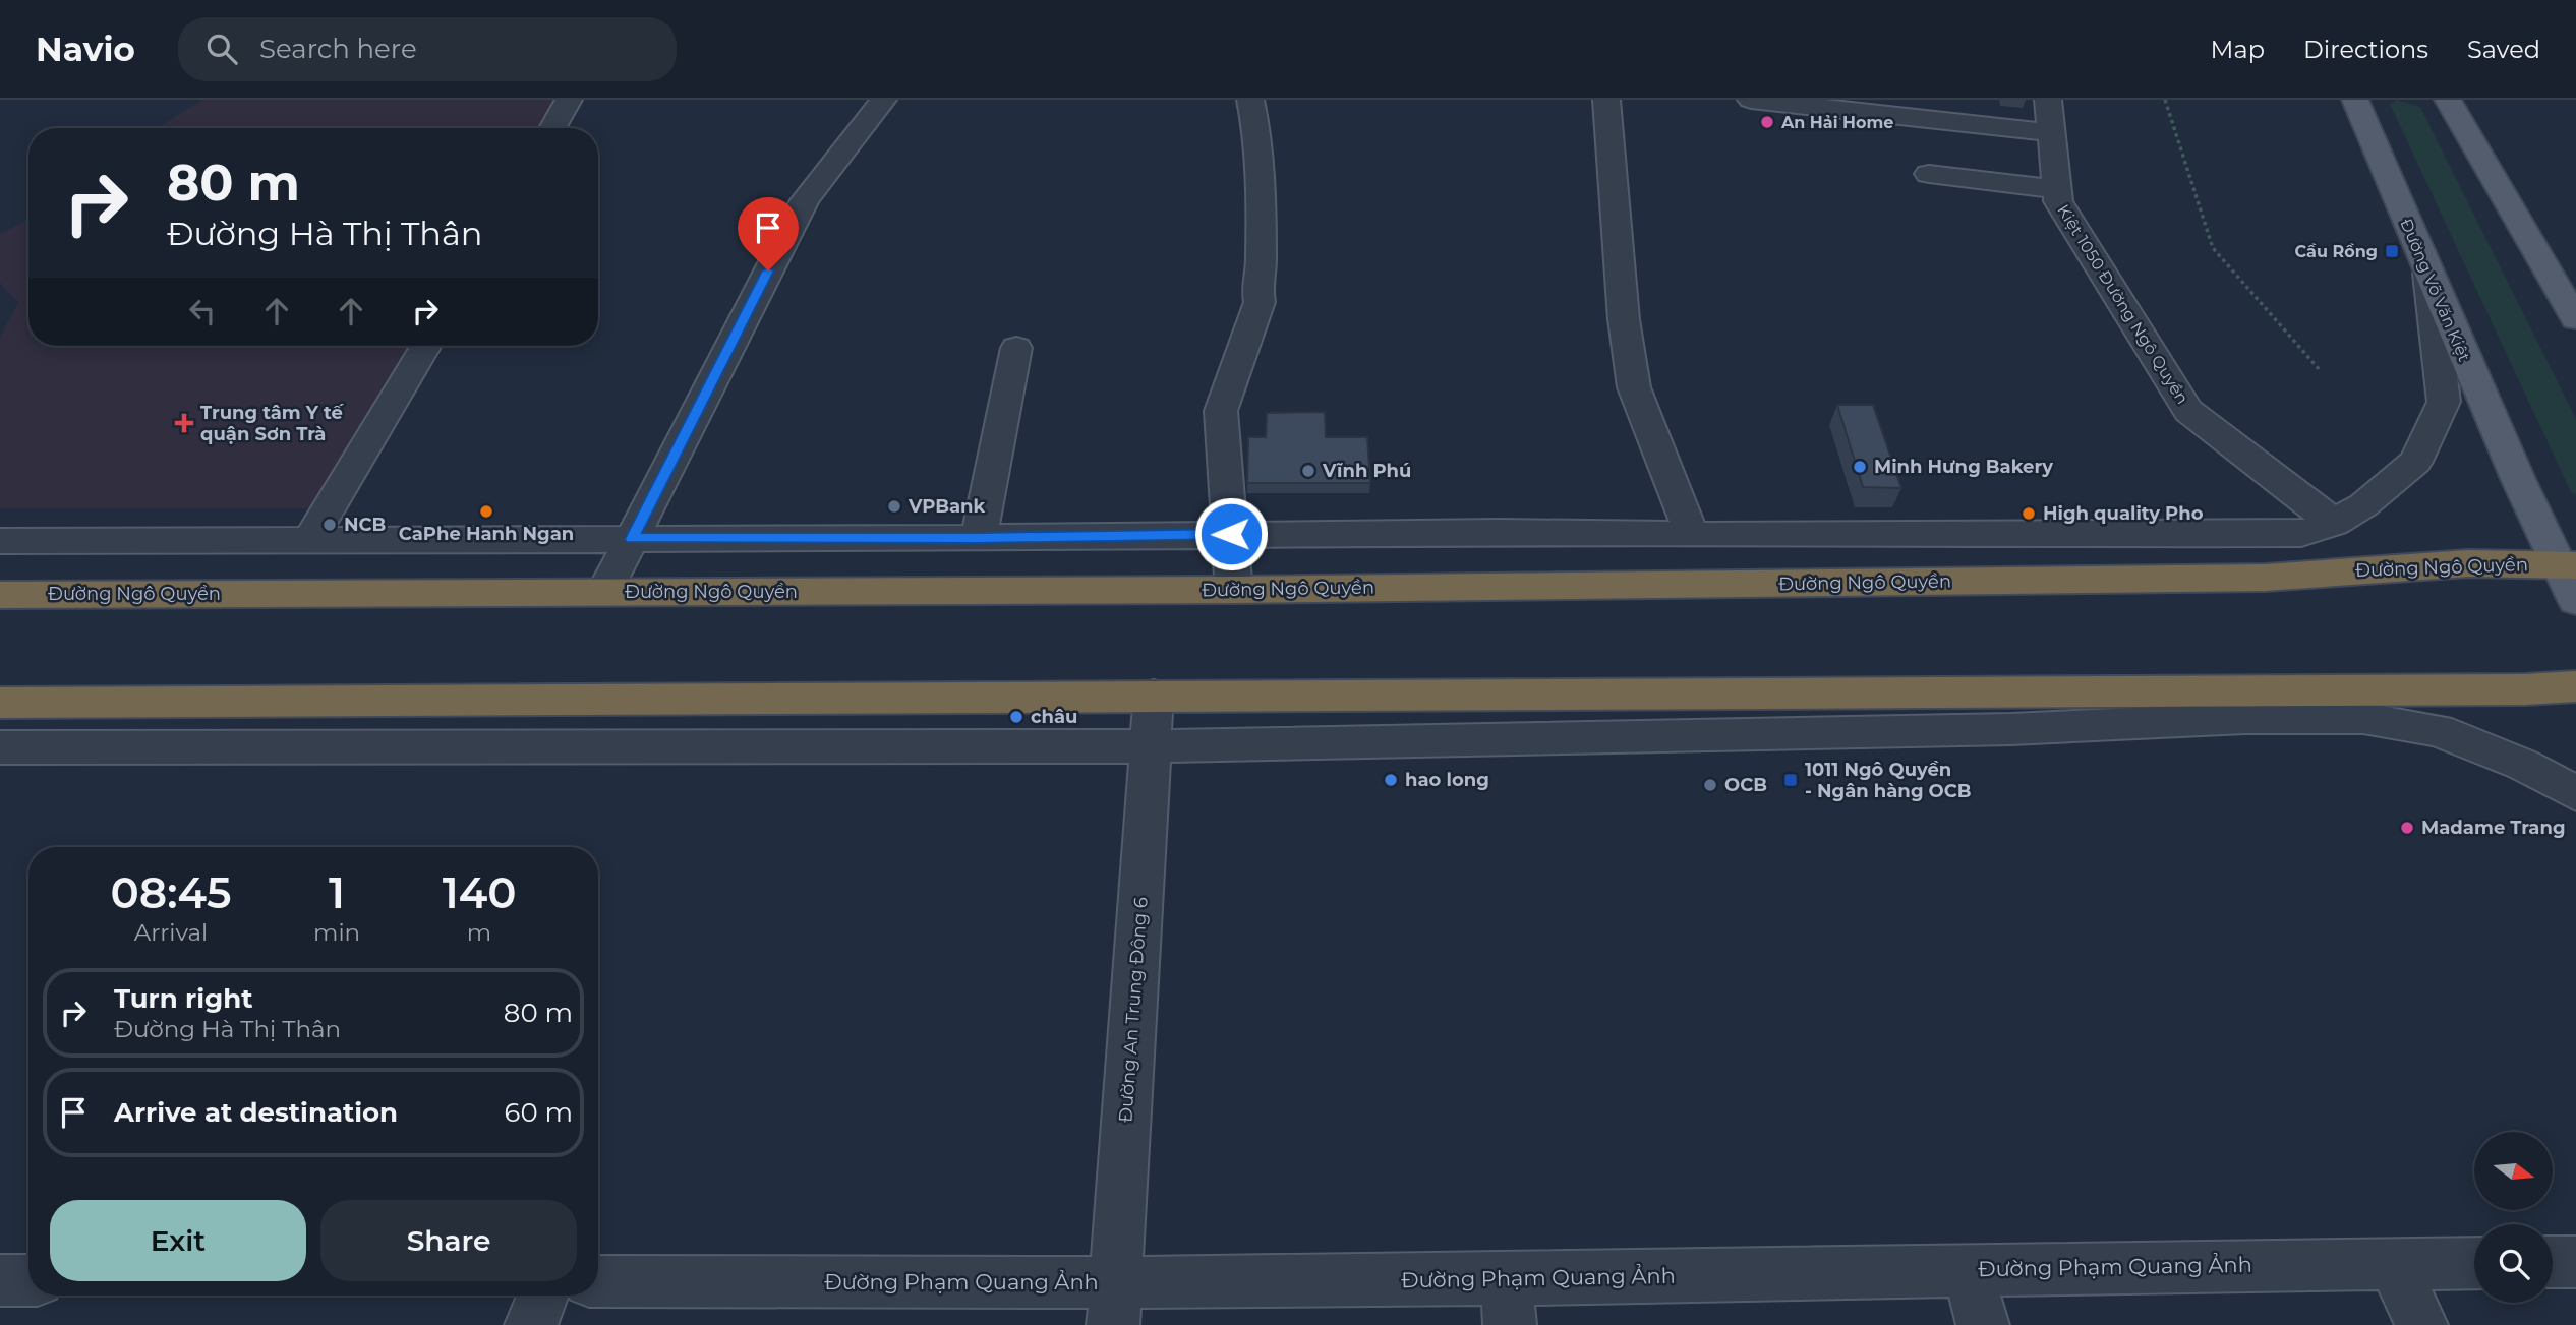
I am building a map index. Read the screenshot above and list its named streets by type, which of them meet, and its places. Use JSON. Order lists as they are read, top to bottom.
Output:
{
  "streets": {
    "highway": ["Đường Ngô Quyền"],
    "main road": ["Đường Võ Văn Kiệt"],
    "street": ["Kiệt 1050 Đường Ngô Quyền", "Đường An Trung Đông 6", "Đường Phạm Quang Ảnh"]
  },
  "crossings": [
    ["Đường Võ Văn Kiệt", "Đường Ngô Quyền"],
    ["Đường An Trung Đông 6", "Đường Phạm Quang Ảnh"]
  ],
  "places": {
    "other": [
      "An Hải Home",
      "Minh Hưng Bakery",
      "Vĩnh Phú",
      "VPBank",
      "CaPhe Hanh Ngan",
      "High quality Pho",
      "NCB",
      "châu",
      "hao long",
      "OCB",
      "Madame Trang"
    ],
    "transit": ["Cầu Rồng", "1011 Ngô Quyền - Ngân hàng OCB"],
    "health": ["Trung tâm Y tế quận Sơn Trà"]
  },
  "north": "right",
  "page": {
    "header": "Navio",
    "search": "Search here",
    "nav": ["Map", "Directions", "Saved"],
    "turn": ["80 m", "Đường Hà Thị Thân"],
    "eta": [
      "08:45",
      "Arrival",
      "1",
      "min",
      "140",
      "m"
    ],
    "list": [
      {
        "name": "Turn right",
        "note": "Đường Hà Thị Thân",
        "value": "80 m"
      },
      {
        "name": "Arrive at destination",
        "value": "60 m"
      }
    ],
    "buttons": ["Exit", "Share"]
  }
}
